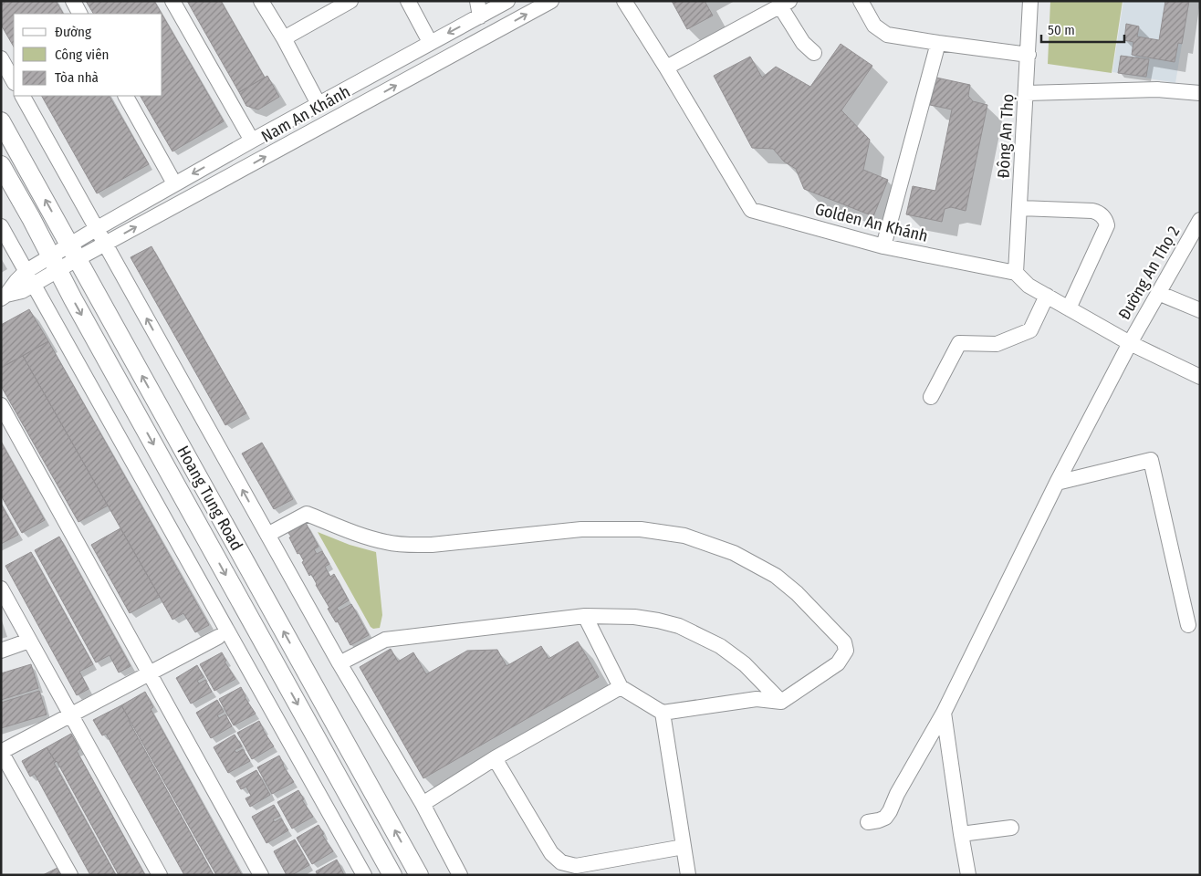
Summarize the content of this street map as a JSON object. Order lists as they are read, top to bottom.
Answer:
{
  "streets": {
    "main road": ["Hoang Tung Road"],
    "street": [
      "Nam An Khánh",
      "Đông An Thọ",
      "Golden An Khánh",
      "Đường An Thọ 2"
    ]
  },
  "crossings": [
    ["Nam An Khánh", "Hoang Tung Road"],
    ["Đông An Thọ", "Golden An Khánh"]
  ],
  "legend": ["Đường", "Công viên", "Tòa nhà"],
  "scale_bar": "50 m"
}
